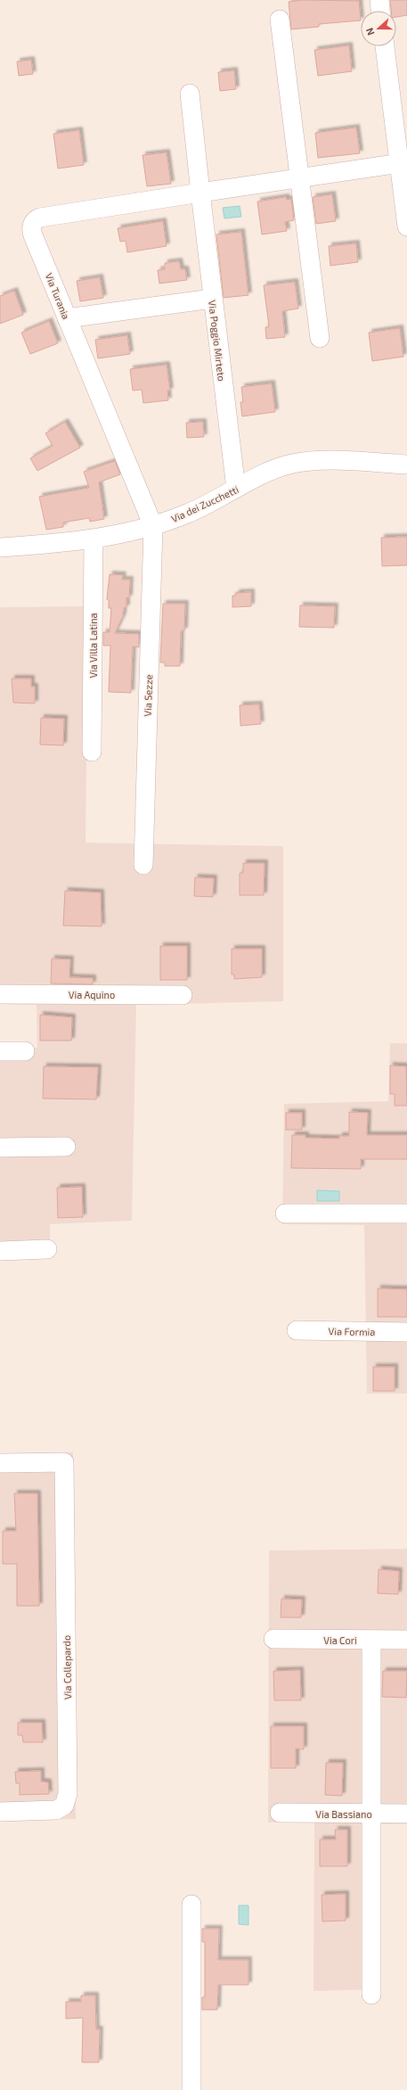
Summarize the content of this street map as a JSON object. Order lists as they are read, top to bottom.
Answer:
{
  "streets": {
    "street": [
      "Via Turania",
      "Via Poggio Mirteto",
      "Via dei Zucchetti",
      "Via Villa Latina",
      "Via Sezze",
      "Via Aquino",
      "Via Formia",
      "Via Cori",
      "Via Collepardo",
      "Via Bassiano"
    ]
  },
  "crossings": [
    ["Via Turania", "Via Poggio Mirteto"],
    ["Via Turania", "Via dei Zucchetti"],
    ["Via Turania", "Via Sezze"],
    ["Via Poggio Mirteto", "Via dei Zucchetti"],
    ["Via dei Zucchetti", "Via Villa Latina"],
    ["Via dei Zucchetti", "Via Sezze"]
  ],
  "north": "left"
}
